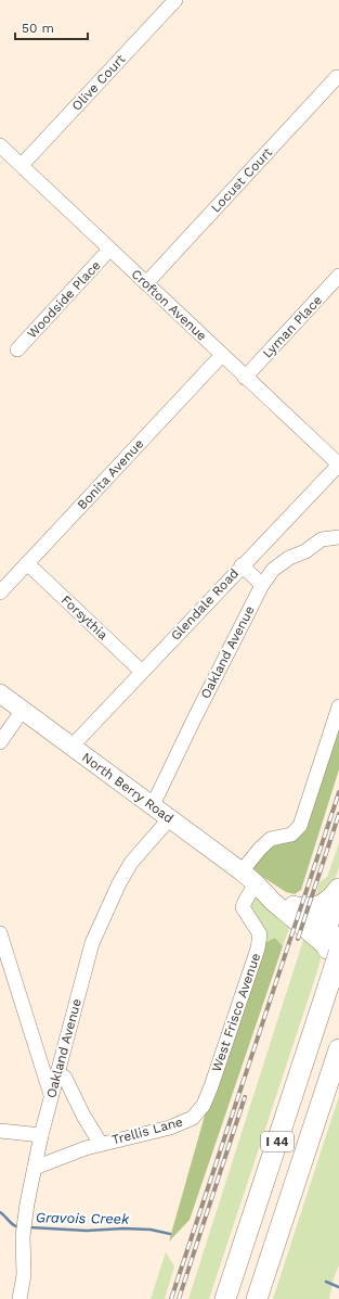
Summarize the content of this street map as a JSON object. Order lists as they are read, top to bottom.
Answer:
{
  "streets": {
    "highway": ["I 44"],
    "main road": ["North Berry Road"],
    "street": [
      "Olive Court",
      "Locust Court",
      "Woodside Place",
      "Crofton Avenue",
      "Lyman Place",
      "Bonita Avenue",
      "Glendale Road",
      "Forsythia",
      "Oakland Avenue",
      "West Frisco Avenue",
      "Trellis Lane"
    ]
  },
  "crossings": [
    ["Olive Court", "Crofton Avenue"],
    ["Locust Court", "Crofton Avenue"],
    ["Woodside Place", "Crofton Avenue"],
    ["Crofton Avenue", "Lyman Place"],
    ["Crofton Avenue", "Bonita Avenue"],
    ["Crofton Avenue", "Glendale Road"],
    ["Bonita Avenue", "Forsythia"],
    ["Glendale Road", "Forsythia"],
    ["Glendale Road", "North Berry Road"],
    ["Oakland Avenue", "North Berry Road"],
    ["Oakland Avenue", "Trellis Lane"],
    ["North Berry Road", "West Frisco Avenue"],
    ["North Berry Road", "I 44"],
    ["West Frisco Avenue", "Trellis Lane"]
  ],
  "water": ["Gravois Creek"],
  "scale_bar": "50 m"
}
